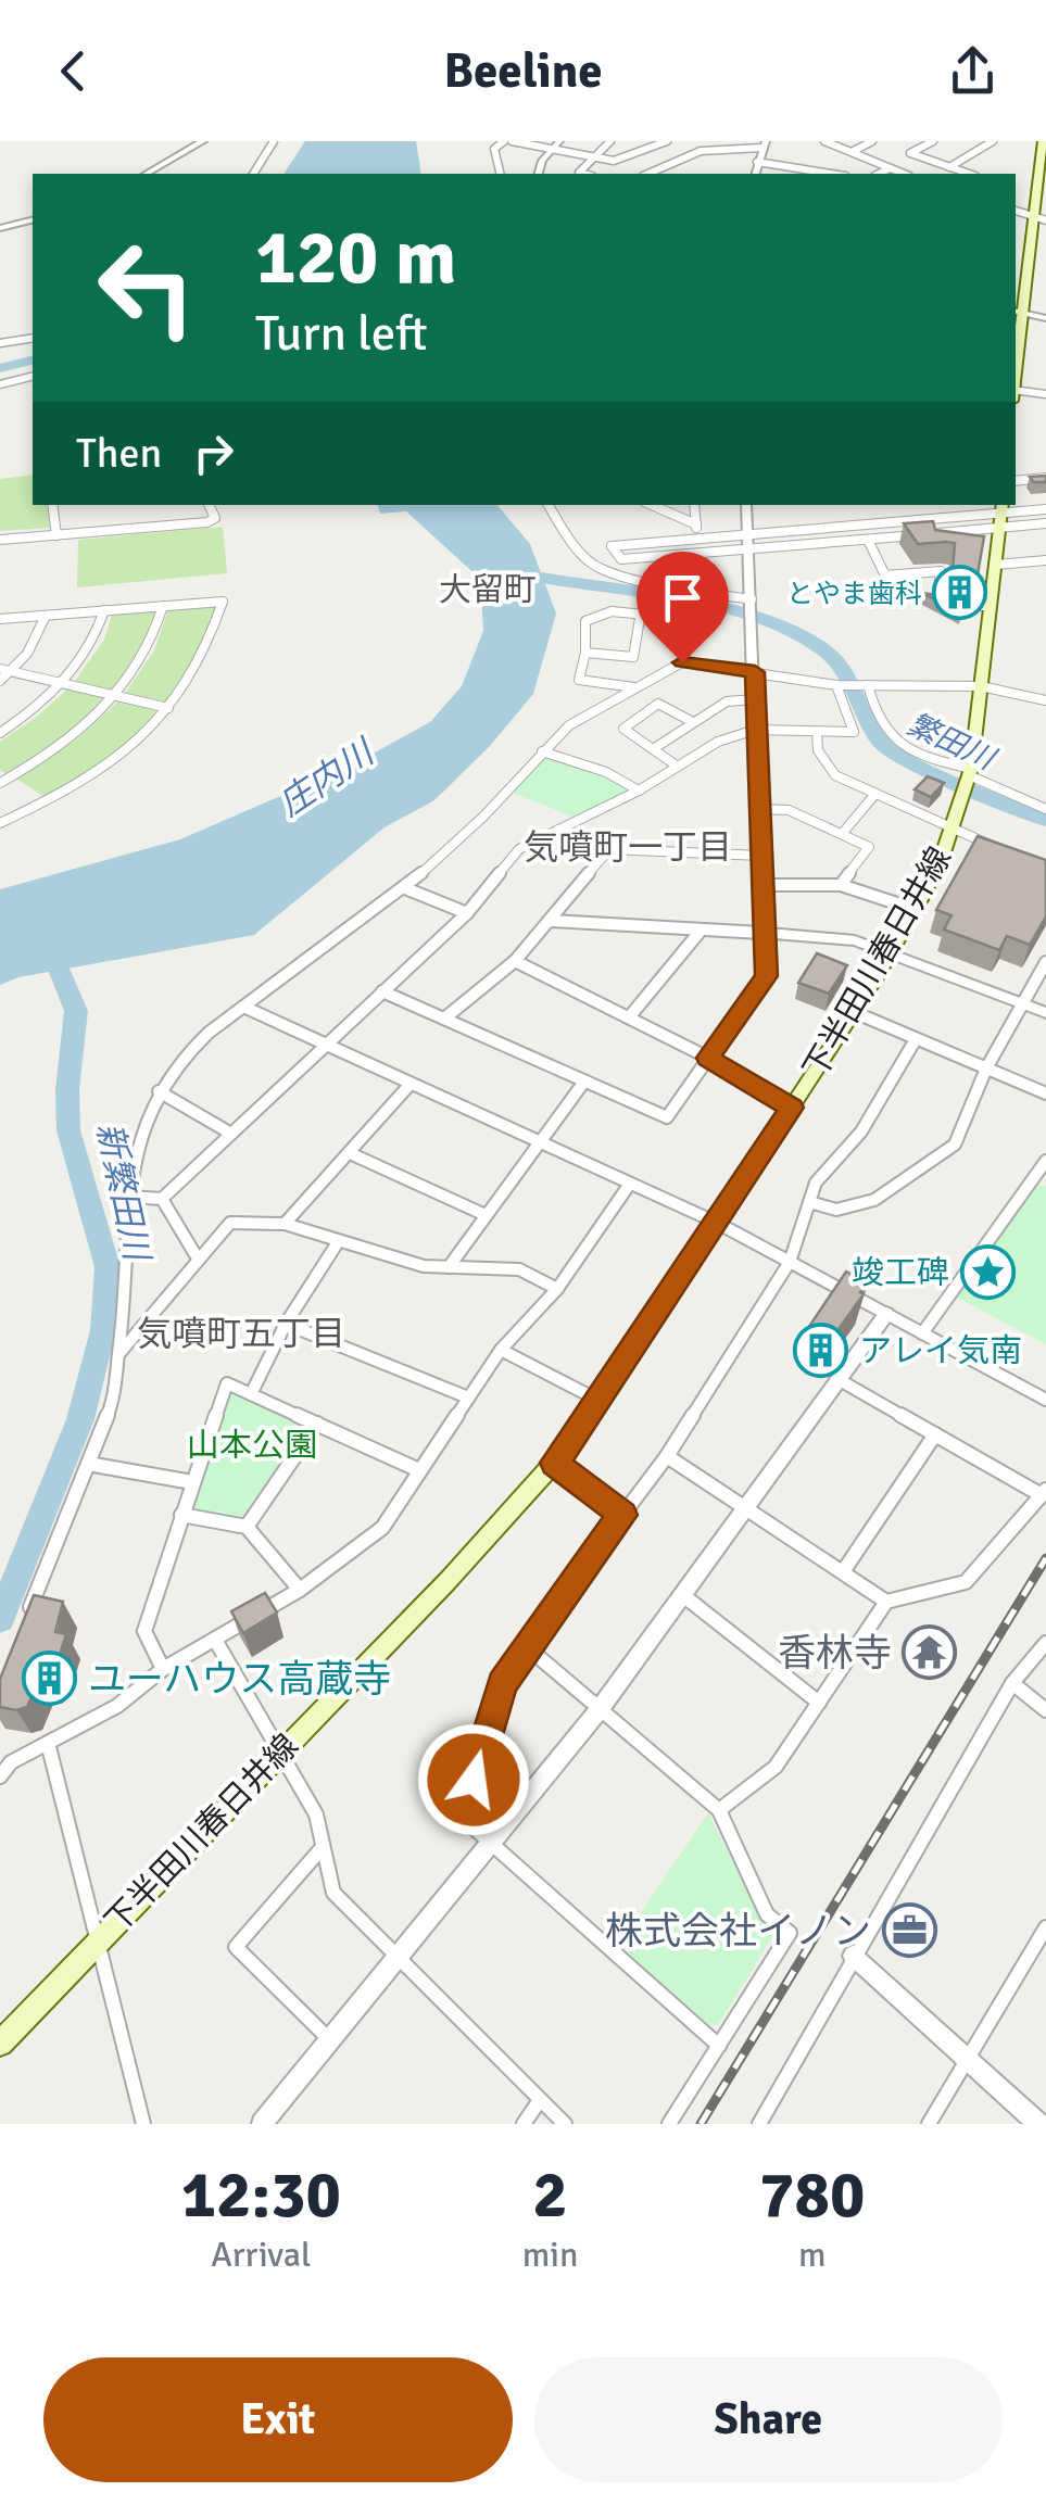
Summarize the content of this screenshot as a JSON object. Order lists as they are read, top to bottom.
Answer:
{
  "streets": {
    "main road": ["下半田川春日井線"]
  },
  "districts": ["大留町", "気噴町一丁目", "気噴町五丁目"],
  "water": ["繁田川", "庄内川", "新繁田川"],
  "parks": ["山本公園"],
  "places": {
    "building": ["とやま歯科", "アレイ気南", "ユーハウス高蔵寺"],
    "place": ["竣工碑"],
    "temple": ["香林寺"],
    "office": ["株式会社イノン"]
  },
  "page": {
    "header": "Beeline",
    "turn": ["120 m", "Turn left"],
    "then": "Then",
    "eta": [
      "12:30",
      "Arrival",
      "2",
      "min",
      "780",
      "m"
    ],
    "buttons": ["Exit", "Share"]
  }
}
